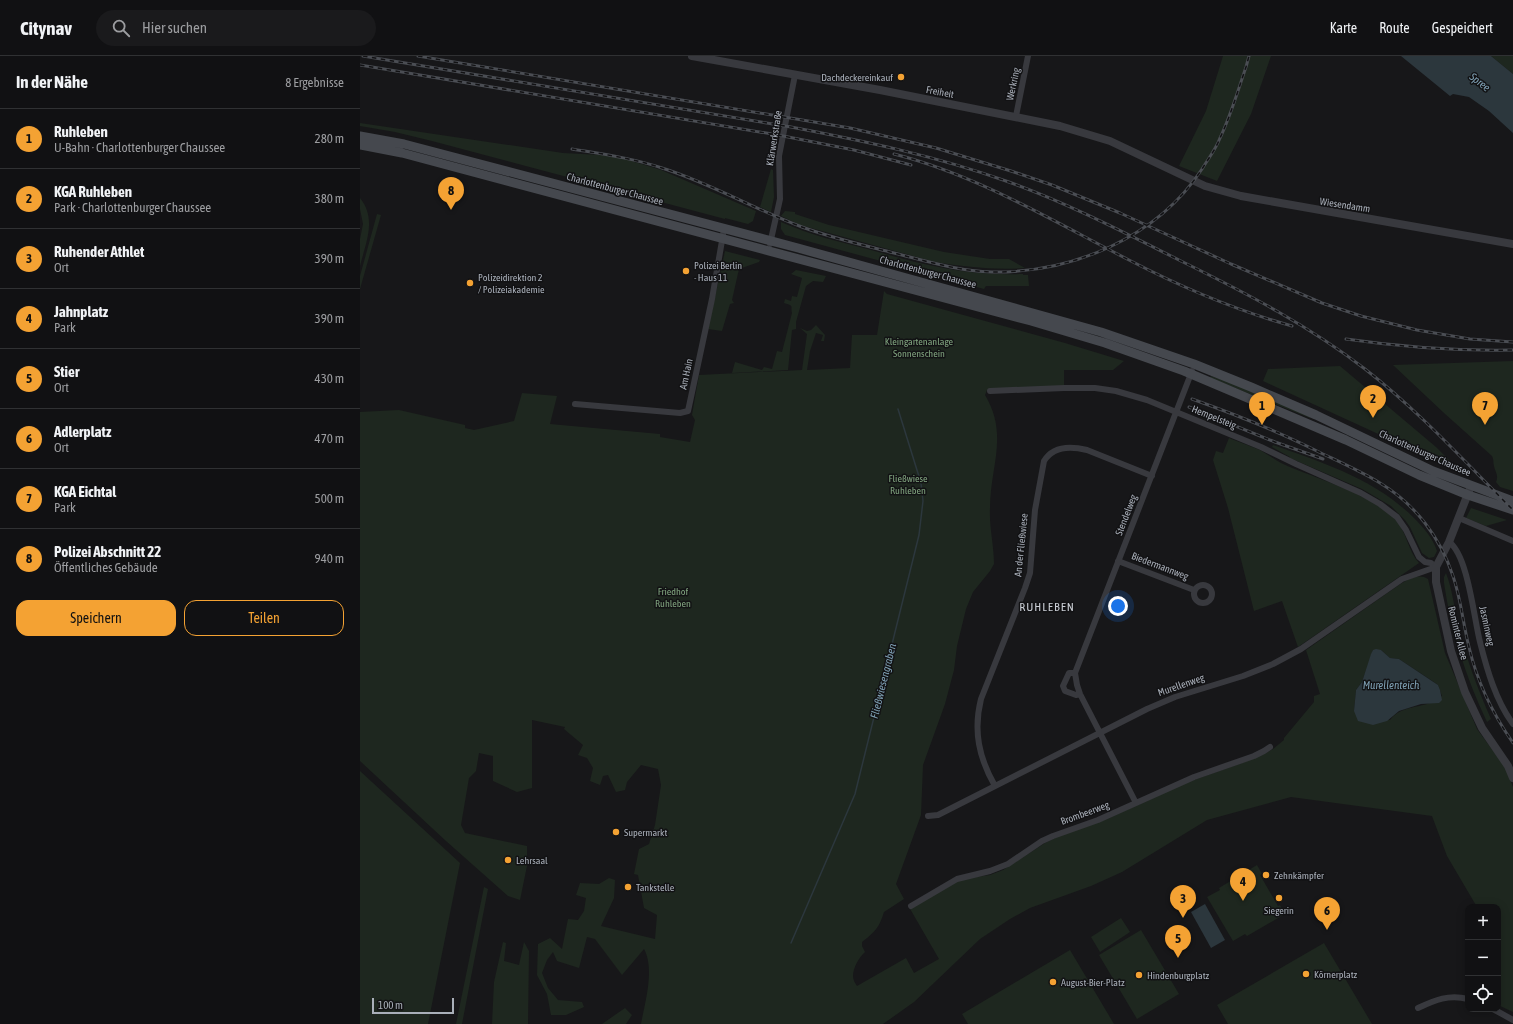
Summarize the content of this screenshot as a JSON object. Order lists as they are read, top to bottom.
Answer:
{
  "streets": {
    "main road": ["Charlottenburger Chaussee"],
    "street": [
      "Werkring",
      "Freiheit",
      "Klärwerkstraße",
      "Wiesendamm",
      "Am Hain",
      "Hempelsteig",
      "Stendelweg",
      "An der Fließwiese",
      "Biedermannweg",
      "Jasminweg",
      "Rominter Allee",
      "Murellenweg",
      "Brombeerweg"
    ]
  },
  "crossings": [
    ["Werkring", "Freiheit"],
    ["Freiheit", "Klärwerkstraße"],
    ["Freiheit", "Wiesendamm"],
    ["Klärwerkstraße", "Charlottenburger Chaussee"],
    ["Charlottenburger Chaussee", "Am Hain"],
    ["Charlottenburger Chaussee", "Stendelweg"],
    ["Hempelsteig", "Stendelweg"],
    ["Hempelsteig", "Rominter Allee"],
    ["Hempelsteig", "Murellenweg"],
    ["Stendelweg", "An der Fließwiese"],
    ["Stendelweg", "Biedermannweg"],
    ["An der Fließwiese", "Murellenweg"],
    ["Rominter Allee", "Murellenweg"]
  ],
  "districts": ["RUHLEBEN"],
  "water": ["Spree", "Fließwiesengraben", "Murellenteich"],
  "parks": ["Kleingartenanlage Sonnenschein", "Fließwiese Ruhleben", "Friedhof Ruhleben"],
  "places": [
    "Dachdeckereinkauf",
    "Polizei Berlin - Haus 11",
    "Polizeidirektion 2 / Polizeiakademie",
    "Supermarkt",
    "Lehrsaal",
    "Zehnkämpfer",
    "Tankstelle",
    "Siegerin",
    "Körnerplatz",
    "Hindenburgplatz",
    "August-Bier-Platz"
  ],
  "scale_bar": "100 m",
  "page": {
    "header": "Citynav",
    "search": "Hier suchen",
    "nav": ["Karte", "Route", "Gespeichert"],
    "heading": ["In der Nähe", "8 Ergebnisse"],
    "list": [
      {
        "mark": "1",
        "name": "Ruhleben",
        "note": "U-Bahn · Charlottenburger Chaussee",
        "value": "280 m"
      },
      {
        "mark": "2",
        "name": "KGA Ruhleben",
        "note": "Park · Charlottenburger Chaussee",
        "value": "380 m"
      },
      {
        "mark": "3",
        "name": "Ruhender Athlet",
        "note": "Ort",
        "value": "390 m"
      },
      {
        "mark": "4",
        "name": "Jahnplatz",
        "note": "Park",
        "value": "390 m"
      },
      {
        "mark": "5",
        "name": "Stier",
        "note": "Ort",
        "value": "430 m"
      },
      {
        "mark": "6",
        "name": "Adlerplatz",
        "note": "Ort",
        "value": "470 m"
      },
      {
        "mark": "7",
        "name": "KGA Eichtal",
        "note": "Park",
        "value": "500 m"
      },
      {
        "mark": "8",
        "name": "Polizei Abschnitt 22",
        "note": "Öffentliches Gebäude",
        "value": "940 m"
      }
    ],
    "pins": [
      "8",
      "2",
      "1",
      "7",
      "4",
      "3",
      "6",
      "5"
    ],
    "buttons": ["Speichern", "Teilen"],
    "map_buttons": ["+", "−"],
    "scale": "100 m"
  }
}
